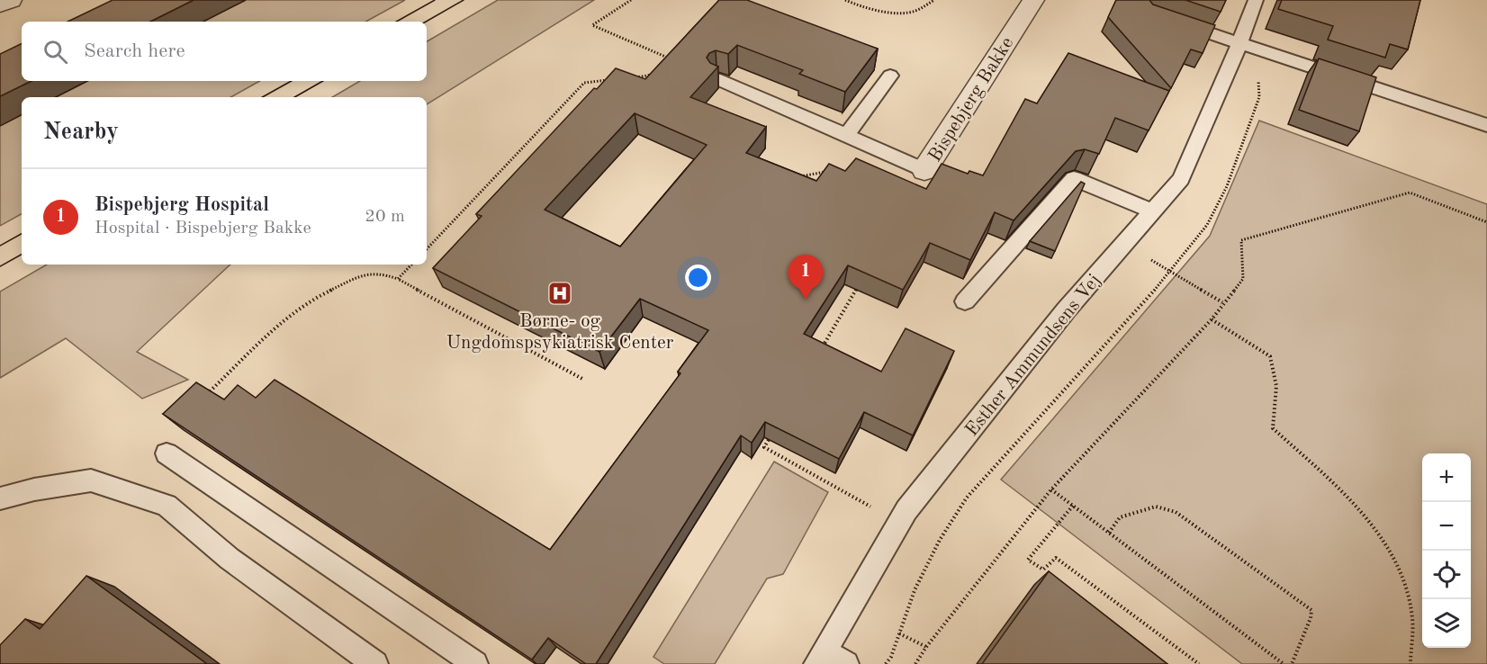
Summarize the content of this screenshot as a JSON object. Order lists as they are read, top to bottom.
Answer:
{
  "streets": {
    "street": ["Bispebjerg Bakke"],
    "lane": ["Esther Ammundsens Vej"]
  },
  "places": {
    "hospital": ["Børne- og Ungdomspsykiatrisk Center"]
  },
  "page": {
    "search": "Search here",
    "heading": "Nearby",
    "list": [
      {
        "mark": "1",
        "name": "Bispebjerg Hospital",
        "note": "Hospital · Bispebjerg Bakke",
        "value": "20 m"
      }
    ],
    "pins": "1",
    "map_buttons": ["+", "−"]
  }
}
